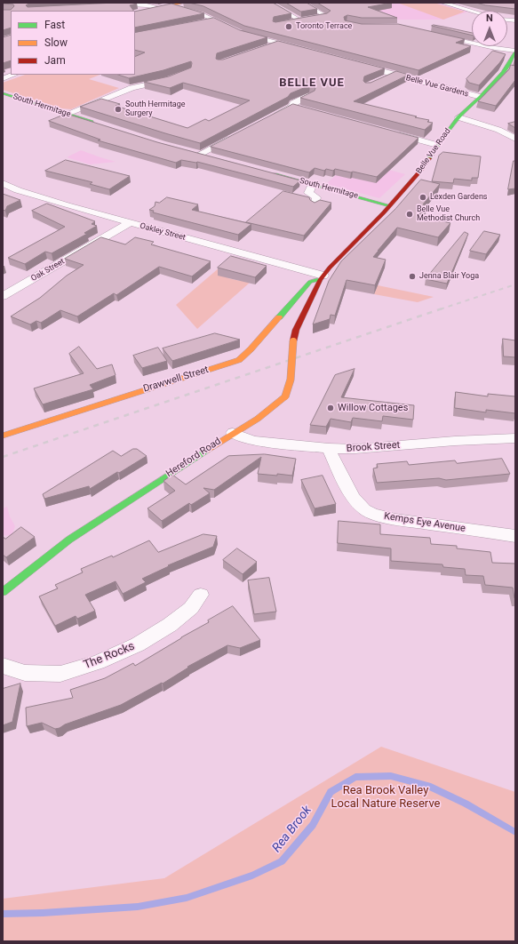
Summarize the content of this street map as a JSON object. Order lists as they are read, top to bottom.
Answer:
{
  "streets": {
    "street": [
      "Belle Vue Gardens",
      "South Hermitage",
      "Belle Vue Road",
      "Oakley Street",
      "Oak Street",
      "Drawwell Street",
      "Brook Street",
      "Hereford Road",
      "Kemps Eye Avenue",
      "The Rocks"
    ]
  },
  "crossings": [
    ["Belle Vue Gardens", "Belle Vue Road"],
    ["South Hermitage", "Belle Vue Road"],
    ["Belle Vue Road", "Oakley Street"],
    ["Belle Vue Road", "Drawwell Street"],
    ["Belle Vue Road", "Hereford Road"],
    ["Oakley Street", "Oak Street"],
    ["Oakley Street", "Drawwell Street"],
    ["Oakley Street", "Hereford Road"],
    ["Drawwell Street", "Hereford Road"],
    ["Brook Street", "Hereford Road"],
    ["Brook Street", "Kemps Eye Avenue"]
  ],
  "districts": ["BELLE VUE"],
  "water": ["Rea Brook"],
  "parks": ["Rea Brook Valley Local Nature Reserve"],
  "places": [
    "Toronto Terrace",
    "South Hermitage Surgery",
    "Lexden Gardens",
    "Belle Vue Methodist Church",
    "Jenna Blair Yoga",
    "Willow Cottages"
  ],
  "legend": ["Fast", "Slow", "Jam"],
  "north": "top"
}
